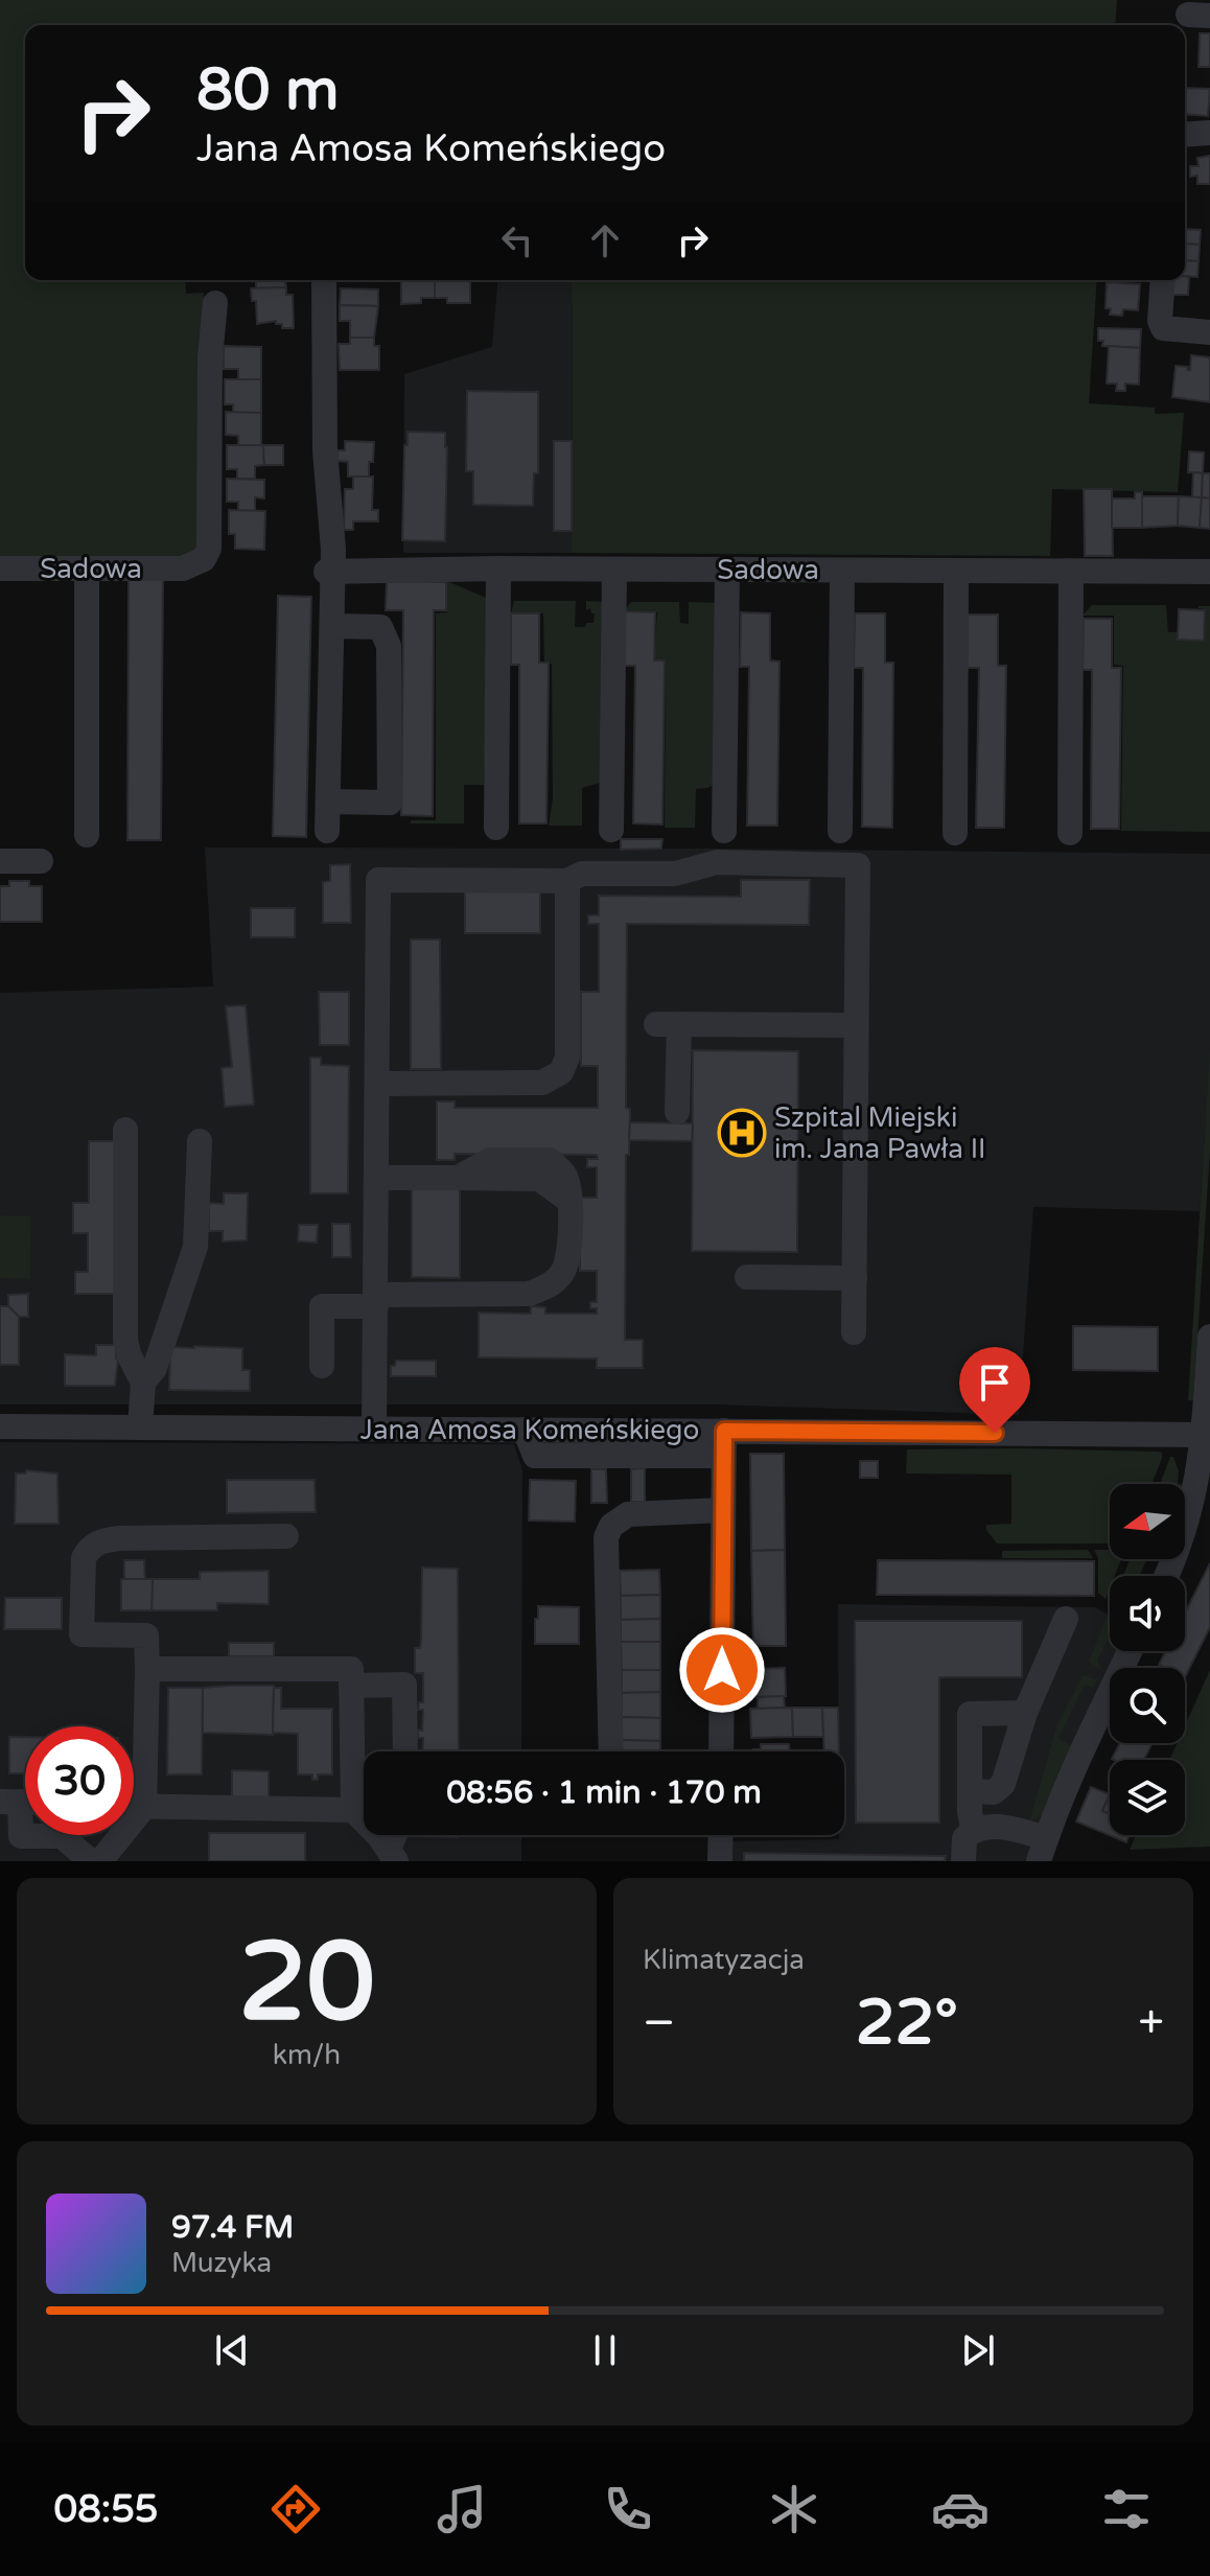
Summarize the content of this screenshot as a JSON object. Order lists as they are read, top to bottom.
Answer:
{
  "streets": {
    "street": ["Sadowa", "Jana Amosa Komeńskiego"]
  },
  "places": {
    "hospital": ["Szpital Miejski im. Jana Pawła II"]
  },
  "north": "left",
  "page": {
    "turn": ["80 m", "Jana Amosa Komeńskiego"],
    "limit": "30",
    "trip": "08:56 · 1 min · 170 m",
    "tile": [
      ["20", "km/h"],
      "Klimatyzacja"
    ],
    "heat": ["−", "22°", "+"],
    "song": ["97.4 FM", "Muzyka"],
    "tabs": "08:55"
  }
}
